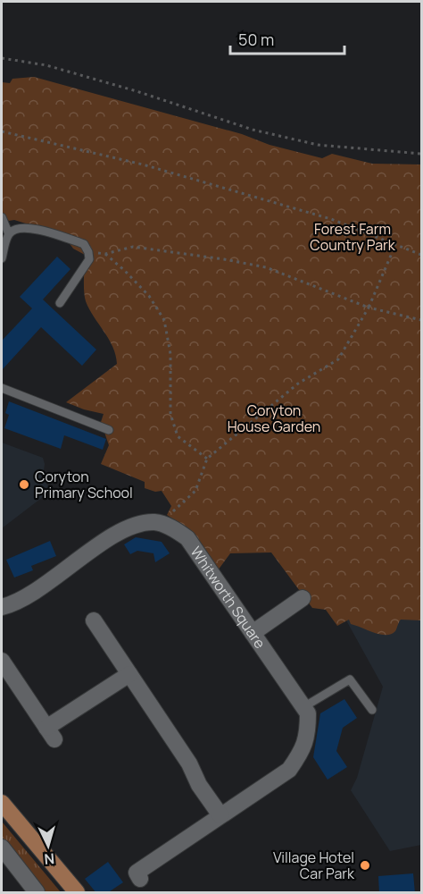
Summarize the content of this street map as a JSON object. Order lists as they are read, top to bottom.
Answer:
{
  "streets": {
    "street": ["Whitworth Square"]
  },
  "parks": ["Forest Farm Country Park", "Coryton House Garden"],
  "places": ["Coryton Primary School", "Village Hotel Car Park"],
  "scale_bar": "50 m",
  "north": "bottom"
}
